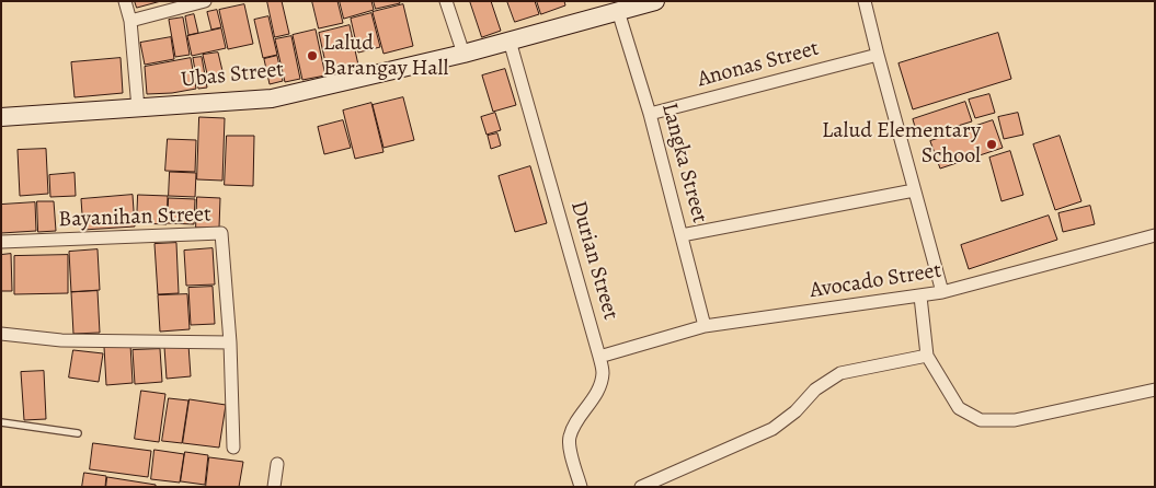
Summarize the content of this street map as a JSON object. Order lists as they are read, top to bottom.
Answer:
{
  "streets": {
    "street": [
      "Anonas Street",
      "Ubas Street",
      "Langka Street",
      "Bayanihan Street",
      "Durian Street",
      "Avocado Street"
    ]
  },
  "crossings": [
    ["Anonas Street", "Langka Street"],
    ["Ubas Street", "Langka Street"],
    ["Ubas Street", "Durian Street"],
    ["Langka Street", "Avocado Street"],
    ["Durian Street", "Avocado Street"]
  ],
  "places": ["Lalud Barangay Hall", "Lalud Elementary School"]
}
